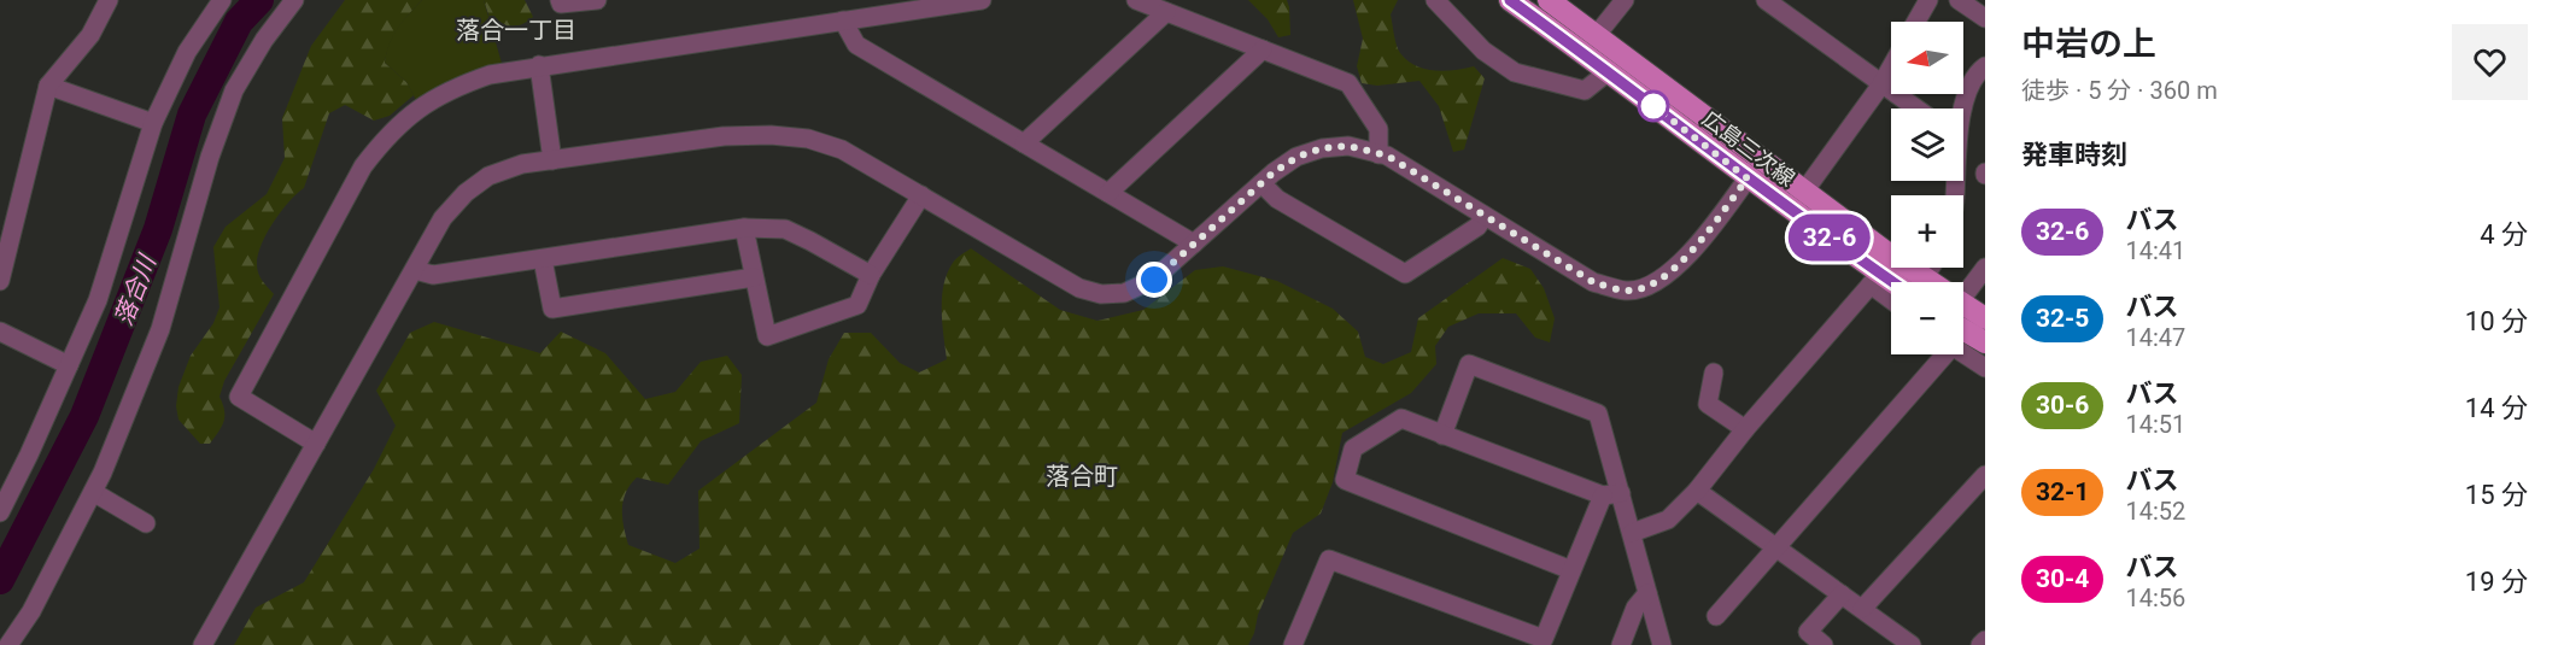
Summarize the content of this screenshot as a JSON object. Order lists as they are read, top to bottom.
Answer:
{
  "streets": {
    "main road": ["広島三次線"]
  },
  "districts": ["落合一丁目", "落合町"],
  "water": ["落合川"],
  "lines": ["bus line 32-6"],
  "north": "left",
  "page": {
    "on_map": "32-6",
    "heading": [
      ["中岩の上", "徒歩 · 5 分 · 360 m"],
      "発車時刻"
    ],
    "map_buttons": ["+", "−"],
    "list": [
      {
        "mark": "32-6",
        "name": "バス",
        "note": "14:41",
        "value": "4 分"
      },
      {
        "mark": "32-5",
        "name": "バス",
        "note": "14:47",
        "value": "10 分"
      },
      {
        "mark": "30-6",
        "name": "バス",
        "note": "14:51",
        "value": "14 分"
      },
      {
        "mark": "32-1",
        "name": "バス",
        "note": "14:52",
        "value": "15 分"
      },
      {
        "mark": "30-4",
        "name": "バス",
        "note": "14:56",
        "value": "19 分"
      }
    ]
  }
}
